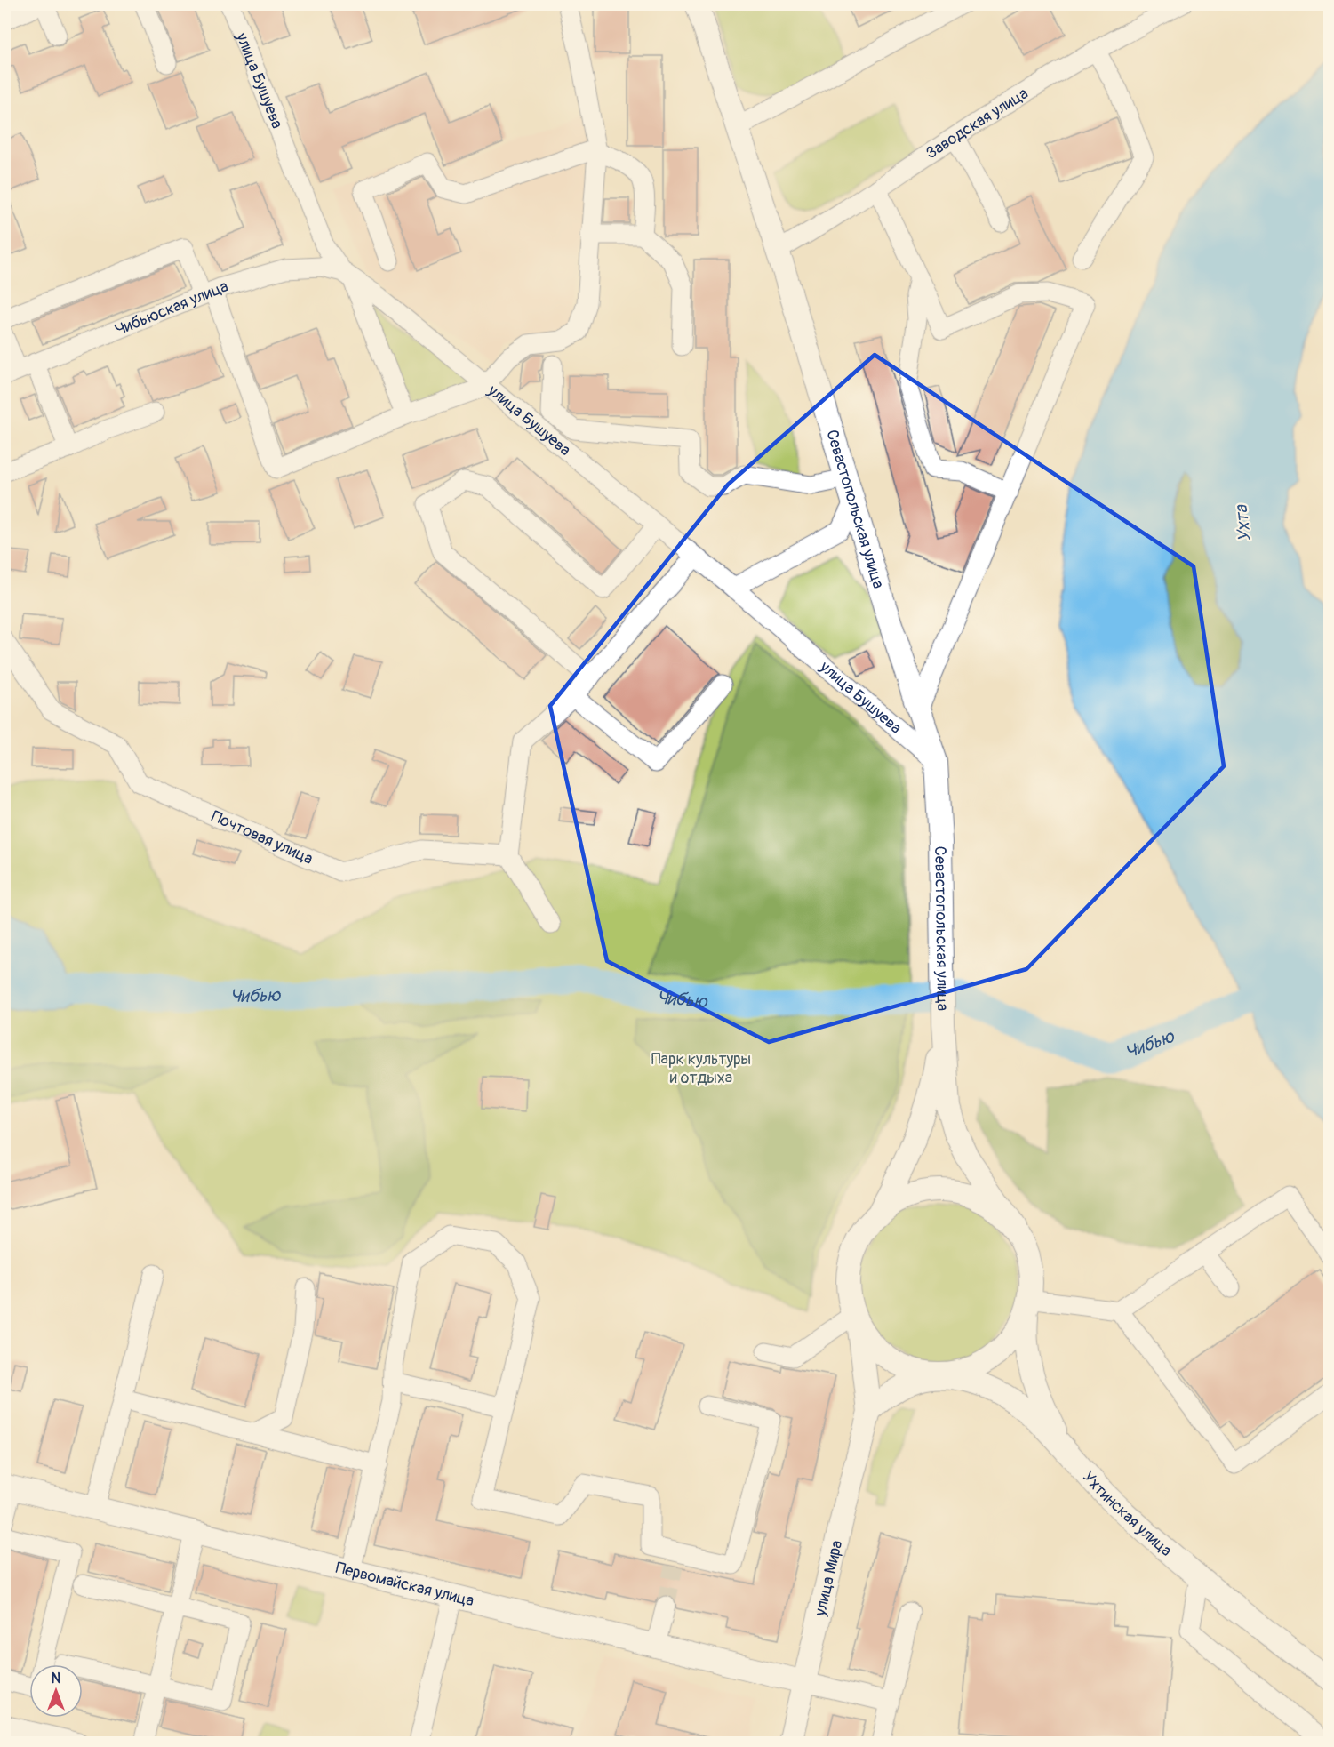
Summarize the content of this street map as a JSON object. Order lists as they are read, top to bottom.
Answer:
{
  "streets": {
    "main road": [
      "Севастопольская улица",
      "Ухтинская улица",
      "улица Мира",
      "Первомайская улица"
    ],
    "street": [
      "улица Бушуева",
      "Заводская улица",
      "Чибьюская улица",
      "Почтовая улица"
    ]
  },
  "crossings": [
    ["улица Бушуева", "Чибьюская улица"],
    ["улица Бушуева", "Севастопольская улица"],
    ["Заводская улица", "Севастопольская улица"],
    ["Севастопольская улица", "улица Мира"],
    ["улица Мира", "Первомайская улица"]
  ],
  "water": ["Ухта", "Чибью"],
  "parks": ["Парк культуры и отдыха"],
  "north": "top"
}
